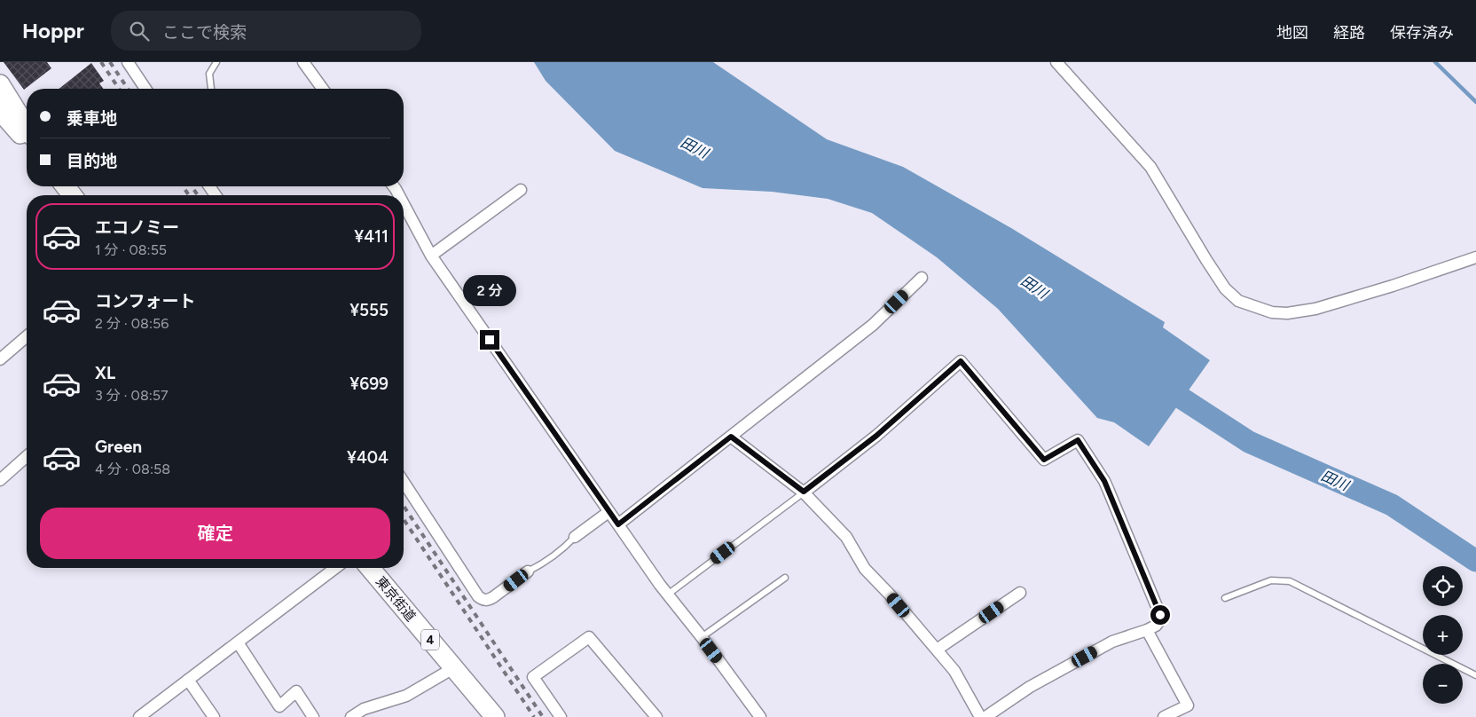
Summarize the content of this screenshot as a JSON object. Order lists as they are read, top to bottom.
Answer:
{
  "streets": {
    "highway": ["東京街道", "4"]
  },
  "water": ["田川"],
  "page": {
    "header": "Hoppr",
    "search": "ここで検索",
    "nav": ["地図", "経路", "保存済み"],
    "banner": ["乗車地", "目的地"],
    "list": [
      {
        "name": "エコノミー",
        "note": "1 分 · 08:55",
        "value": "¥411"
      },
      {
        "name": "コンフォート",
        "note": "2 分 · 08:56",
        "value": "¥555"
      },
      {
        "name": "XL",
        "note": "3 分 · 08:57",
        "value": "¥699"
      },
      {
        "name": "Green",
        "note": "4 分 · 08:58",
        "value": "¥404"
      }
    ],
    "bubble": "2 分",
    "buttons": "確定",
    "map_buttons": ["+", "−"]
  }
}
